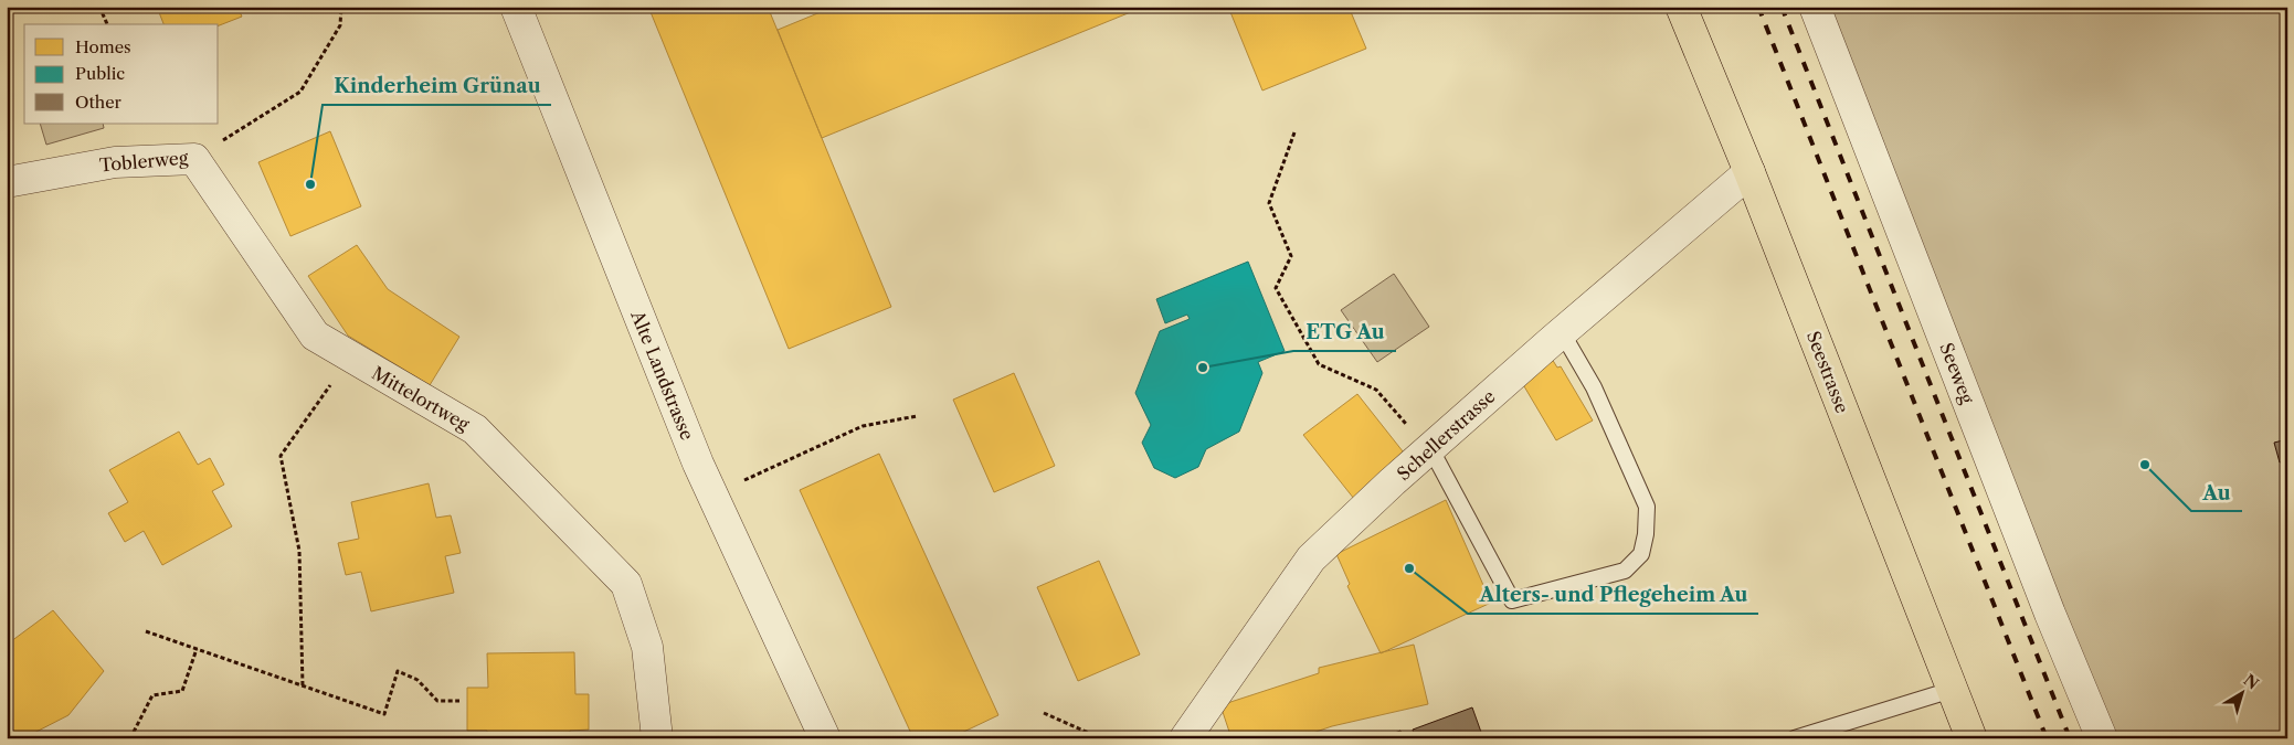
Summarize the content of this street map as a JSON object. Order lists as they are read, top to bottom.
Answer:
{
  "streets": {
    "main road": ["Seestrasse"],
    "street": [
      "Toblerweg",
      "Seeweg",
      "Alte Landstrasse",
      "Mittelortweg",
      "Schellerstrasse"
    ]
  },
  "crossings": [
    ["Toblerweg", "Mittelortweg"],
    ["Seestrasse", "Schellerstrasse"]
  ],
  "places": [
    "Kinderheim Grünau",
    "ETG Au",
    "Au",
    "Alters- und Pflegeheim Au"
  ],
  "legend": ["Homes", "Public", "Other"],
  "north": "top right"
}
